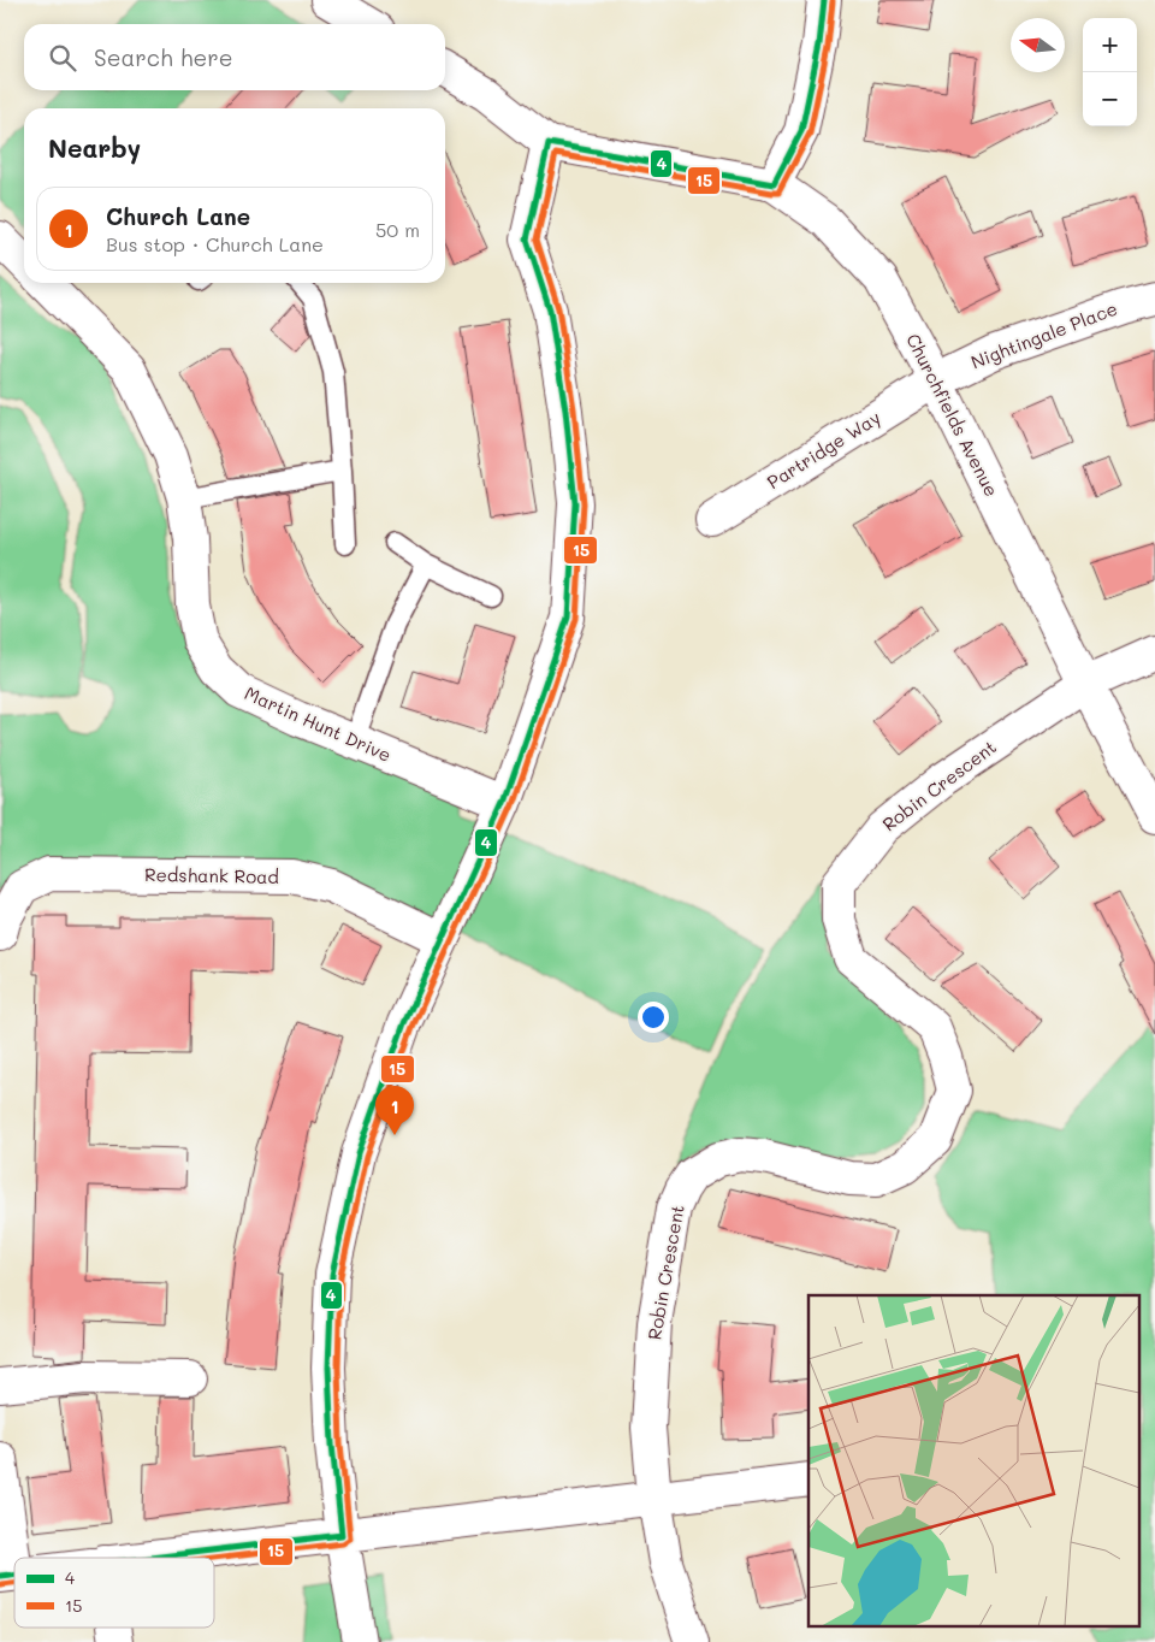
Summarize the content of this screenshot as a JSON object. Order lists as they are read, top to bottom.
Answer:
{
  "streets": {
    "street": [
      "Nightingale Place",
      "Churchfields Avenue",
      "Partridge Way",
      "Martin Hunt Drive",
      "Robin Crescent",
      "Redshank Road"
    ]
  },
  "crossings": [
    ["Nightingale Place", "Churchfields Avenue"],
    ["Nightingale Place", "Partridge Way"],
    ["Churchfields Avenue", "Partridge Way"],
    ["Churchfields Avenue", "Robin Crescent"]
  ],
  "lines": ["transit line 4", "transit line 15"],
  "legend": ["4", "15"],
  "north": "left",
  "page": {
    "map_buttons": ["+", "−"],
    "search": "Search here",
    "heading": "Nearby",
    "list": [
      {
        "mark": "1",
        "name": "Church Lane",
        "note": "Bus stop · Church Lane",
        "value": "50 m"
      }
    ],
    "pins": "1"
  }
}
